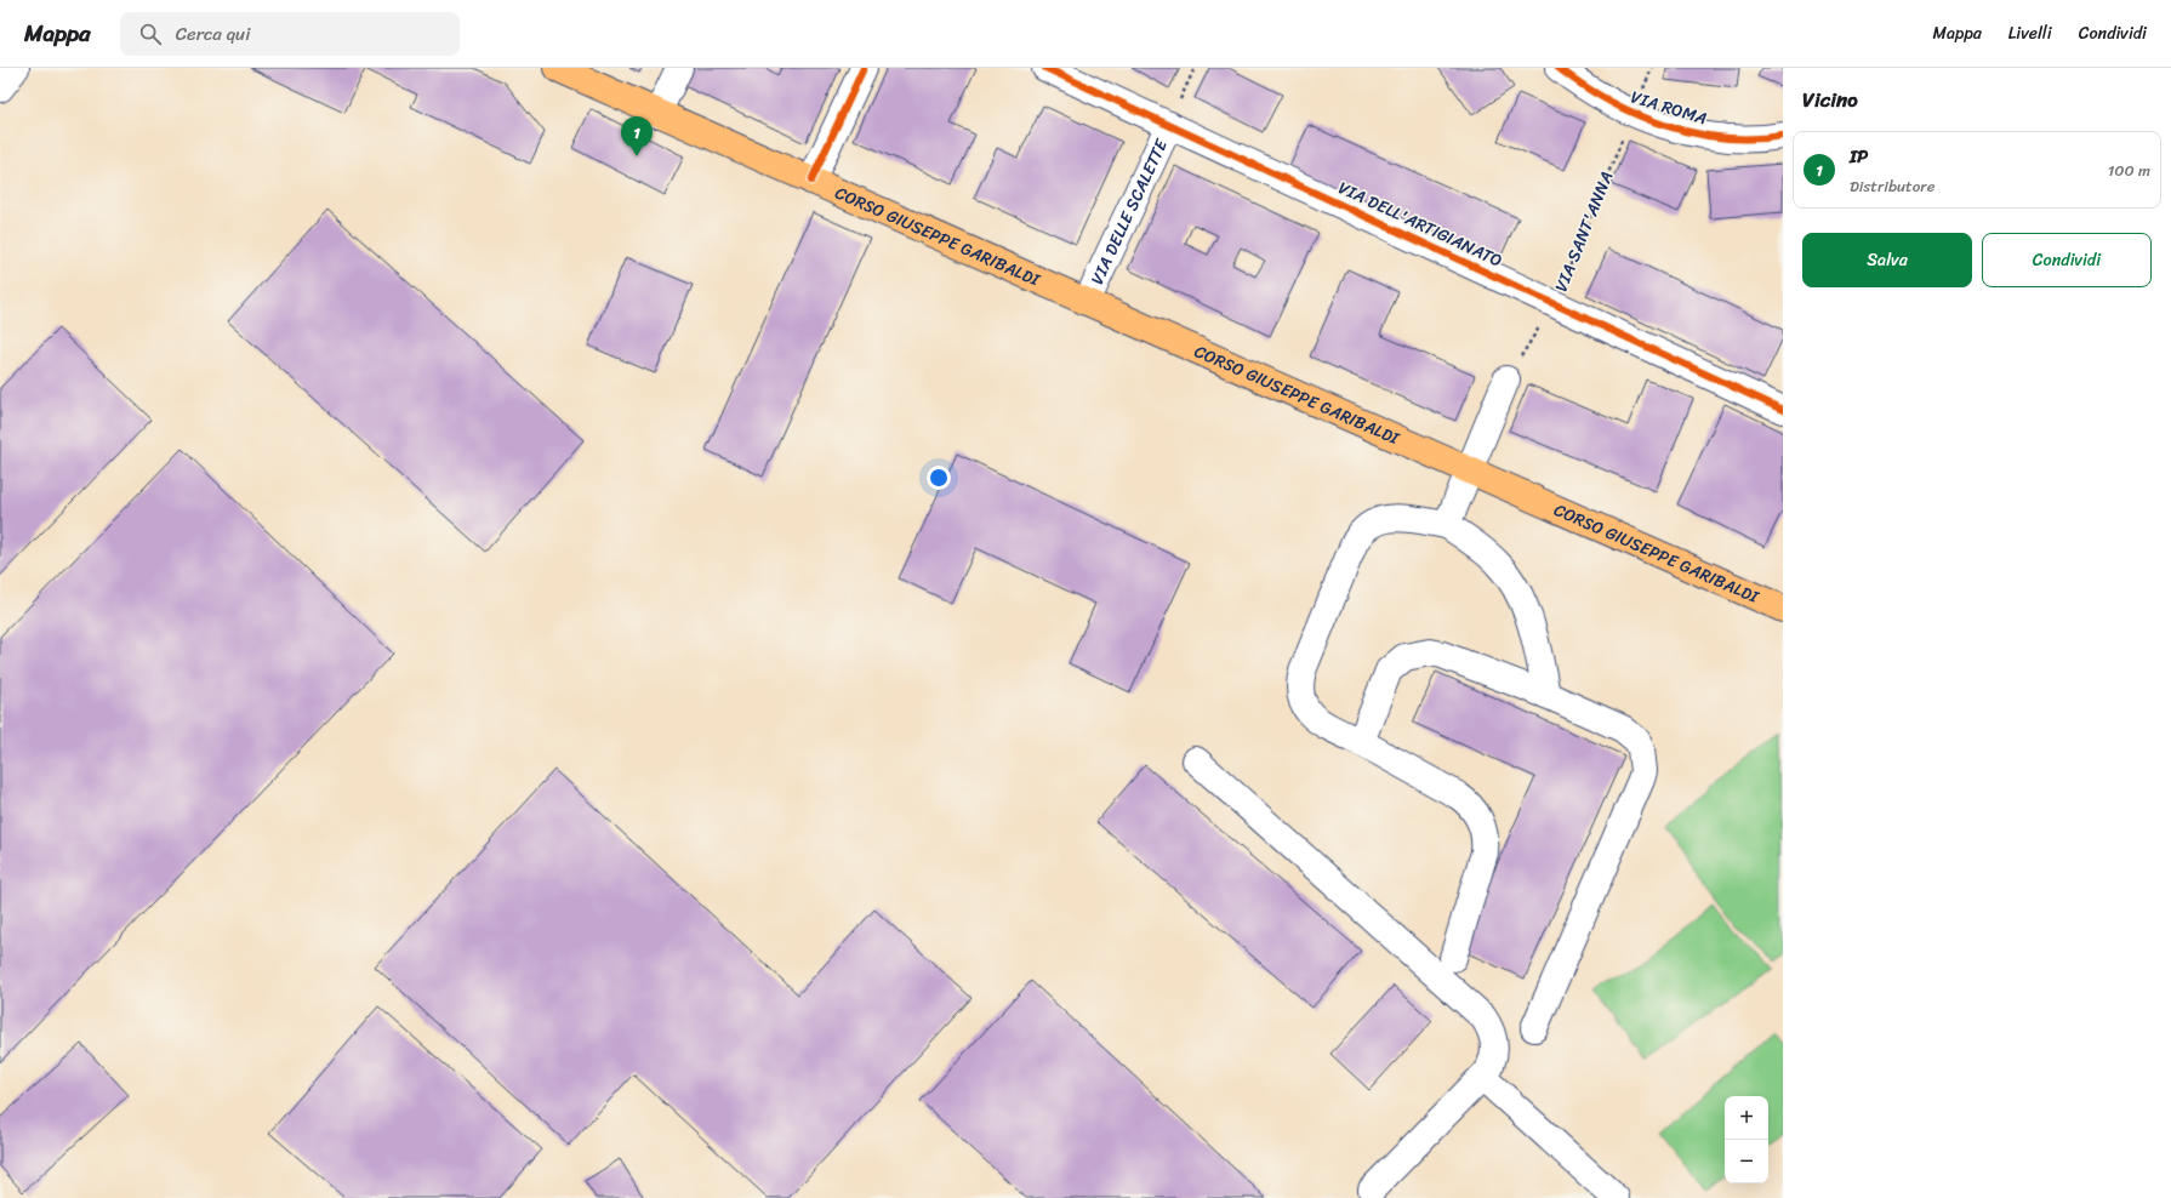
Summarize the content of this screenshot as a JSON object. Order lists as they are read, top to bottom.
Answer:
{
  "streets": {
    "main road": ["CORSO GIUSEPPE GARIBALDI"],
    "street": ["VIA ROMA", "VIA DELLE SCALETTE", "VIA DELL'ARTIGIANATO"],
    "path": ["VIA SANT'ANNA"]
  },
  "crossings": [
    ["VIA ROMA", "VIA SANT'ANNA"],
    ["VIA DELLE SCALETTE", "VIA DELL'ARTIGIANATO"],
    ["VIA DELLE SCALETTE", "CORSO GIUSEPPE GARIBALDI"],
    ["VIA DELL'ARTIGIANATO", "VIA SANT'ANNA"]
  ],
  "page": {
    "header": "Mappa",
    "search": "Cerca qui",
    "nav": ["Mappa", "Livelli", "Condividi"],
    "heading": "Vicino",
    "pins": "1",
    "list": [
      {
        "mark": "1",
        "name": "IP",
        "note": "Distributore",
        "value": "100 m"
      }
    ],
    "buttons": ["Salva", "Condividi"],
    "map_buttons": ["+", "−"]
  }
}
